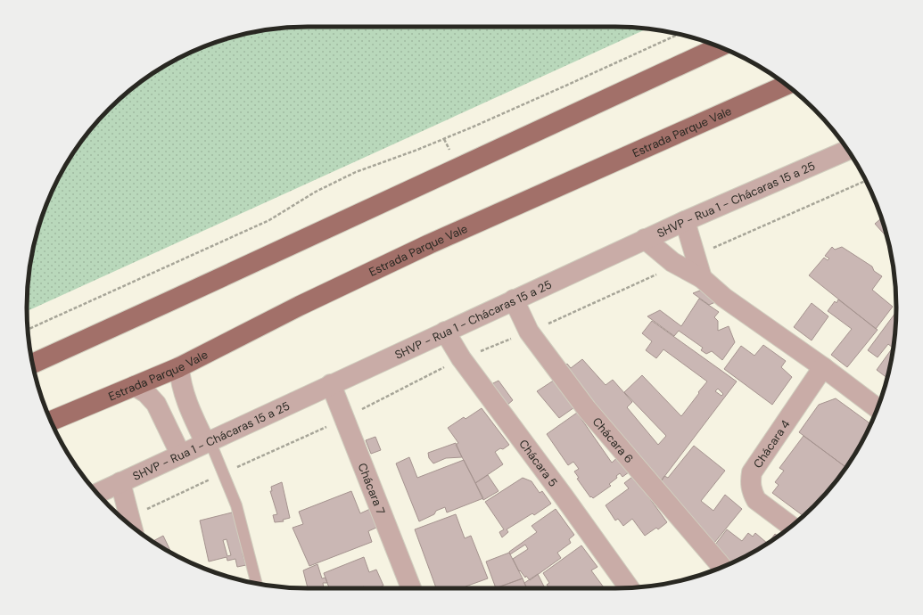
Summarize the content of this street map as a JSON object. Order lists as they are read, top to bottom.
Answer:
{
  "streets": {
    "main road": ["Estrada Parque Vale"],
    "street": [
      "SHVP - Rua 1 - Chácaras 15 a 25",
      "Chácara 6",
      "Chácara 4",
      "Chácara 5",
      "Chácara 7"
    ]
  },
  "crossings": [
    ["SHVP - Rua 1 - Chácaras 15 a 25", "Chácara 6"],
    ["SHVP - Rua 1 - Chácaras 15 a 25", "Chácara 5"],
    ["SHVP - Rua 1 - Chácaras 15 a 25", "Chácara 7"]
  ]
}
